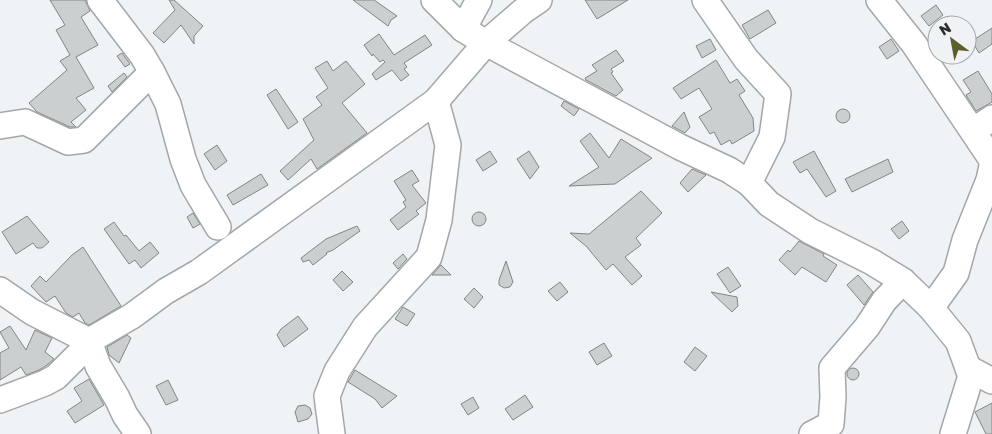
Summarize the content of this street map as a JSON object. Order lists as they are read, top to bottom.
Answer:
{
  "north": "top left"
}
